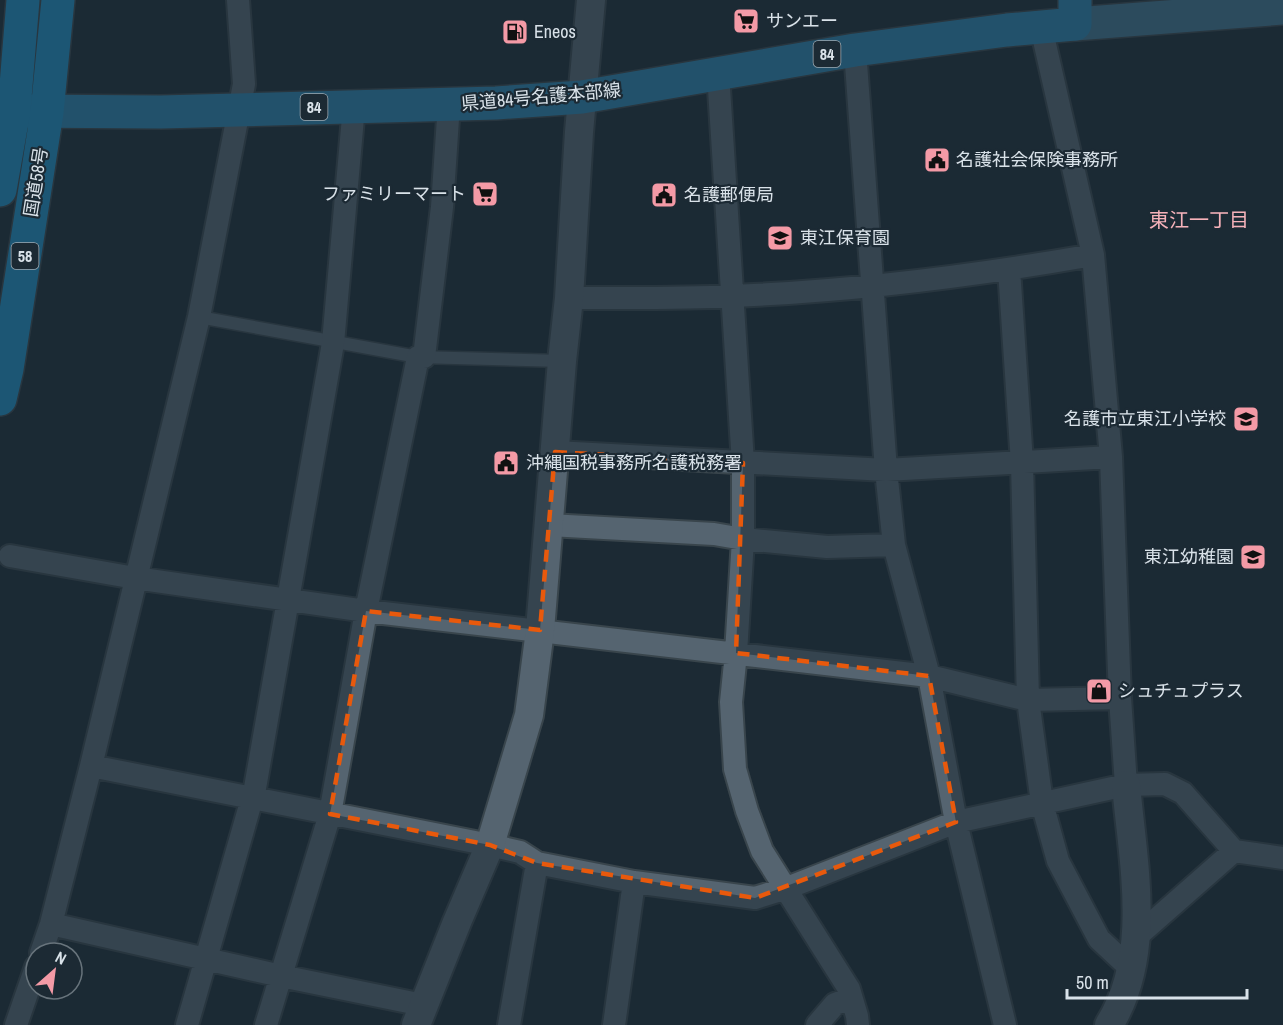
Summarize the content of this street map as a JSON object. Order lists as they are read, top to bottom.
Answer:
{
  "streets": {
    "highway": ["国道58号", "58"],
    "main road": ["84", "県道84号名護本部線"]
  },
  "crossings": [
    ["県道84号名護本部線", "国道58号"]
  ],
  "districts": ["東江一丁目"],
  "places": {
    "supermarket": ["サンエー", "ファミリーマート"],
    "fuel station": ["Eneos"],
    "public building": ["名護社会保険事務所", "名護郵便局", "沖縄国税事務所名護税務署"],
    "school or university": ["東江保育園", "名護市立東江小学校", "東江幼稚園"],
    "shop": ["シュチュプラス"]
  },
  "scale_bar": "50 m",
  "north": "top right"
}
